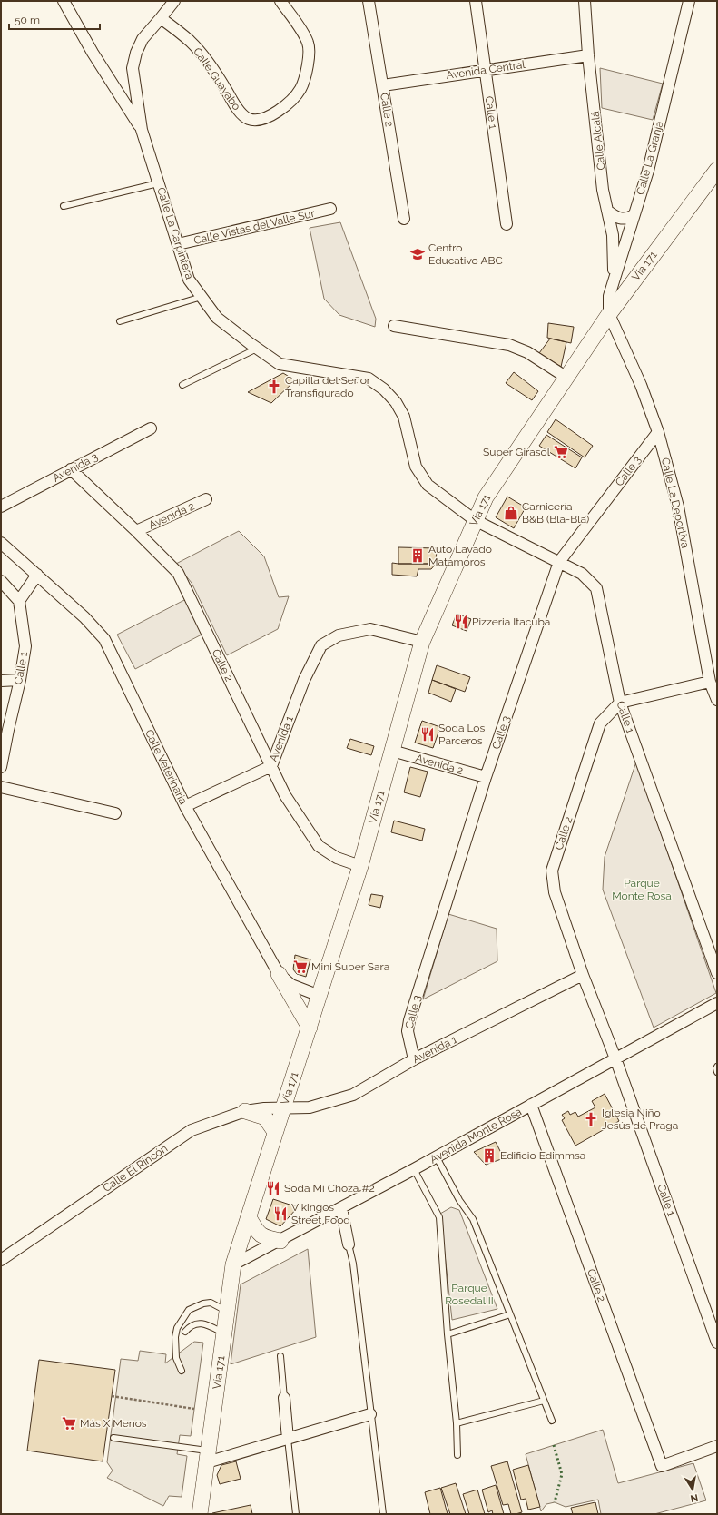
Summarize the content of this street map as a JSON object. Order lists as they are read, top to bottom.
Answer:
{
  "streets": {
    "main road": ["Vía 171"],
    "street": [
      "Avenida Central",
      "Calle Guayabo",
      "Calle 2",
      "Calle 1",
      "Calle Alcalá",
      "Calle La Granja",
      "Calle Vistas del Valle Sur",
      "Calle La Carpintera",
      "Avenida 3",
      "Calle 3",
      "Calle La Deportiva",
      "Avenida 2",
      "Avenida 1",
      "Calle Veterinaria",
      "Avenida Monte Rosa",
      "Calle El Rincón"
    ]
  },
  "crossings": [
    ["Avenida Central", "Calle 2"],
    ["Avenida Central", "Calle 1"],
    ["Avenida Central", "Calle Alcalá"],
    ["Calle Guayabo", "Calle La Carpintera"],
    ["Calle 2", "Calle 1"],
    ["Calle 2", "Vía 171"],
    ["Calle 2", "Avenida 3"],
    ["Calle 2", "Avenida 2"],
    ["Calle 2", "Avenida 1"],
    ["Calle 2", "Avenida Monte Rosa"],
    ["Calle 1", "Calle La Carpintera"],
    ["Calle 1", "Vía 171"],
    ["Calle 1", "Calle 3"],
    ["Calle 1", "Avenida Monte Rosa"],
    ["Calle Alcalá", "Calle La Granja"],
    ["Calle La Granja", "Vía 171"],
    ["Calle La Granja", "Calle La Deportiva"],
    ["Calle Vistas del Valle Sur", "Calle La Carpintera"],
    ["Calle La Carpintera", "Vía 171"],
    ["Vía 171", "Calle La Deportiva"],
    ["Vía 171", "Avenida 2"],
    ["Vía 171", "Avenida 1"],
    ["Vía 171", "Calle Veterinaria"],
    ["Vía 171", "Avenida Monte Rosa"],
    ["Vía 171", "Calle El Rincón"],
    ["Calle 3", "Calle La Deportiva"],
    ["Calle 3", "Avenida 2"],
    ["Calle 3", "Avenida 1"],
    ["Avenida 1", "Calle Veterinaria"],
    ["Avenida 1", "Calle El Rincón"]
  ],
  "parks": ["Parque Monte Rosa", "Parque Rosedal II"],
  "places": {
    "school or university": ["Centro Educativo ABC"],
    "church": ["Capilla del Señor Transfigurado", "Iglesia Niño Jesús de Praga"],
    "supermarket": ["Super Girasol", "Mini Super Sara", "Más X Menos"],
    "shop": ["Carnicería B&B (Bla-Bla)"],
    "building": ["Auto Lavado Matamoros", "Edificio Edimmsa"],
    "restaurant": [
      "Pizzeria Itacuba",
      "Soda Los Parceros",
      "Soda Mi Choza #2",
      "Vikingos Street Food"
    ]
  },
  "scale_bar": "50 m",
  "north": "bottom"
}
